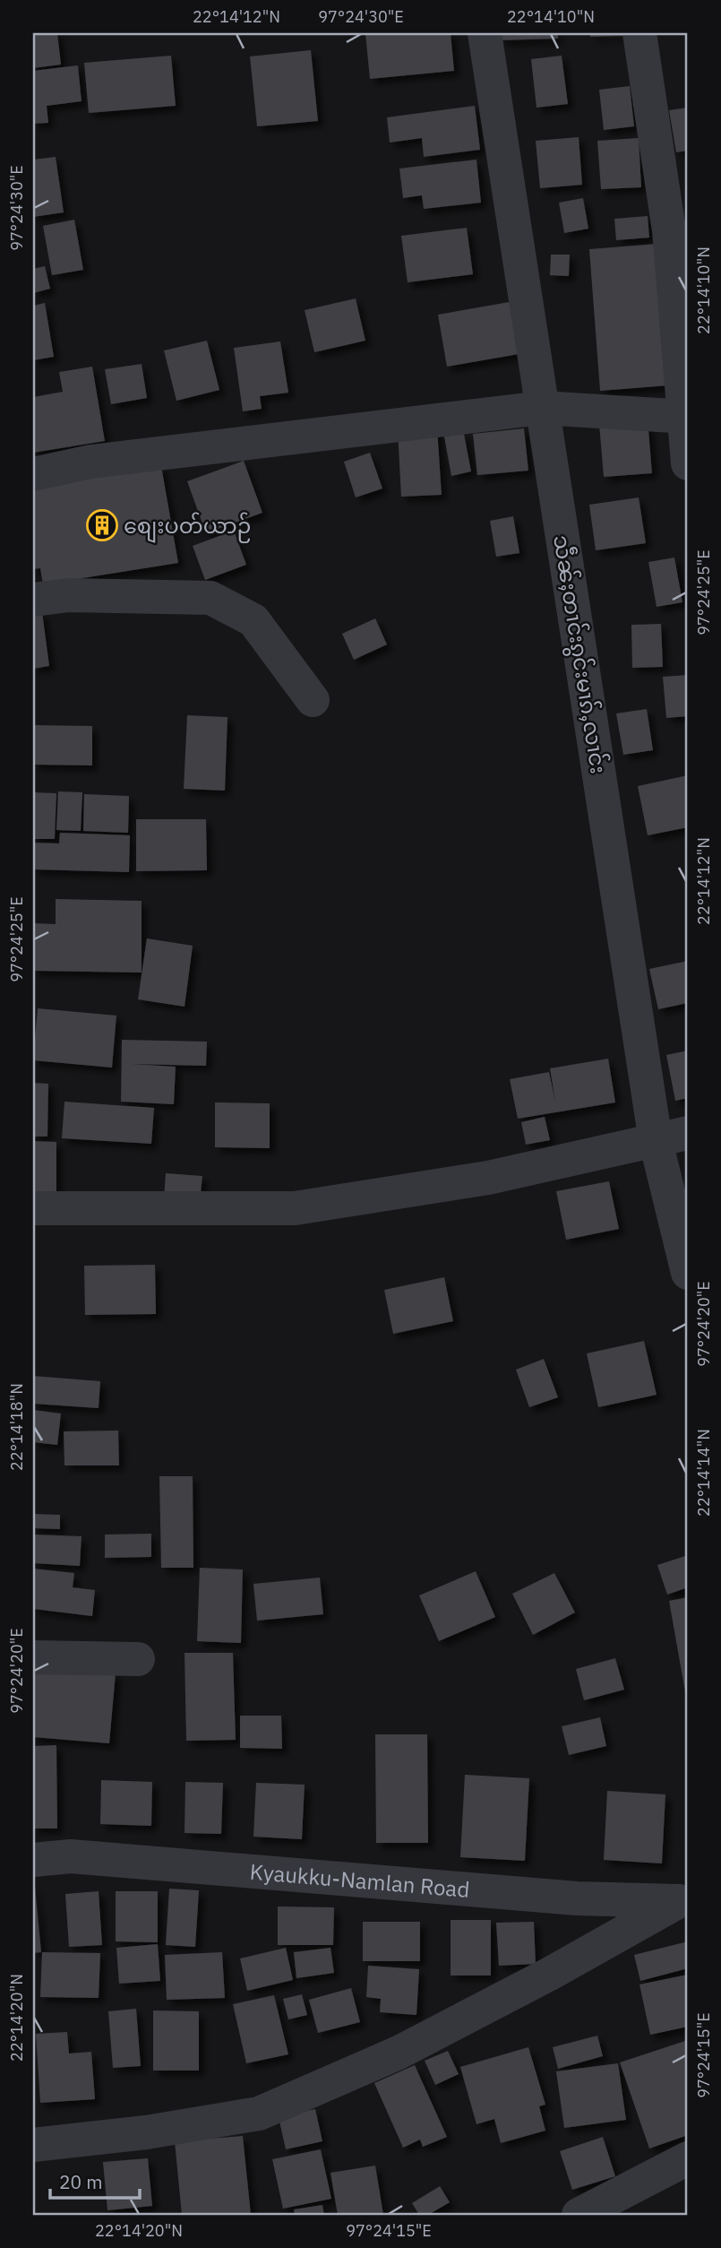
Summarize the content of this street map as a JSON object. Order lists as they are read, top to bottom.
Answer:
{
  "streets": {
    "street": ["သဵၼ်ႈတၢင်းၵွင်းမၢၵ်ႇလၢင်း", "Kyaukku-Namlan Road"]
  },
  "places": {
    "building": ["စျေးပတ်ယာဉ်"]
  },
  "scale_bar": "20 m",
  "coordinates": [
    "22°14'12\"N",
    "97°24'30\"E",
    "22°14'10\"N",
    "97°24'25\"E",
    "97°24'20\"E",
    "22°14'18\"N",
    "22°14'14\"N",
    "22°14'20\"N",
    "97°24'15\"E"
  ]
}
